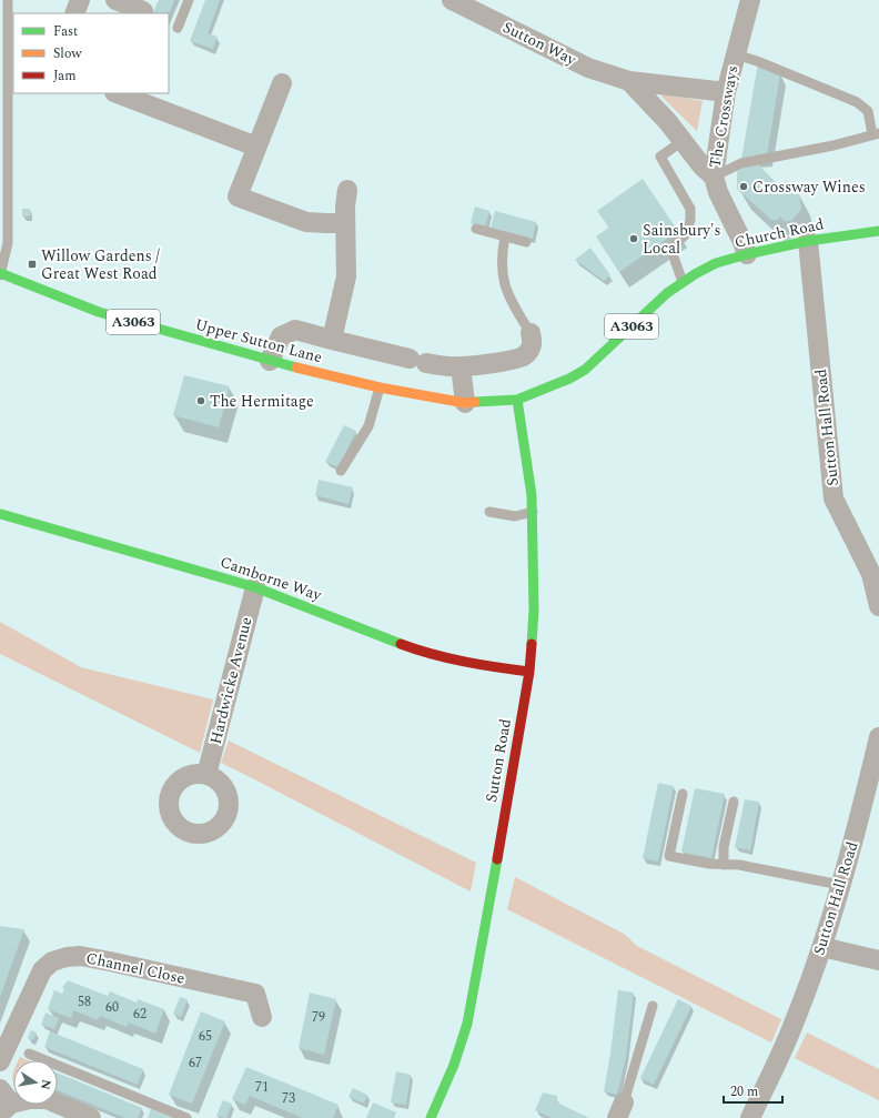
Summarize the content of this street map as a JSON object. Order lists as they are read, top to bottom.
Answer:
{
  "streets": {
    "street": [
      "Sutton Way",
      "The Crossways",
      "Church Road",
      "A3063",
      "Upper Sutton Lane",
      "Sutton Hall Road",
      "Camborne Way",
      "Hardwicke Avenue",
      "Sutton Road",
      "Channel Close"
    ]
  },
  "crossings": [
    ["Sutton Way", "The Crossways"],
    ["The Crossways", "Church Road"],
    ["Church Road", "Upper Sutton Lane"],
    ["Church Road", "Sutton Hall Road"],
    ["Church Road", "Sutton Road"],
    ["Upper Sutton Lane", "Sutton Road"],
    ["Camborne Way", "Hardwicke Avenue"],
    ["Camborne Way", "Sutton Road"]
  ],
  "places": {
    "other": ["Crossway Wines", "Sainsbury's Local", "The Hermitage"],
    "transit": ["Willow Gardens / Great West Road"]
  },
  "house_numbers": [
    "58",
    "60",
    "62",
    "79",
    "65",
    "67",
    "71",
    "73"
  ],
  "legend": ["Fast", "Slow", "Jam"],
  "scale_bar": "20 m",
  "north": "right"
}
